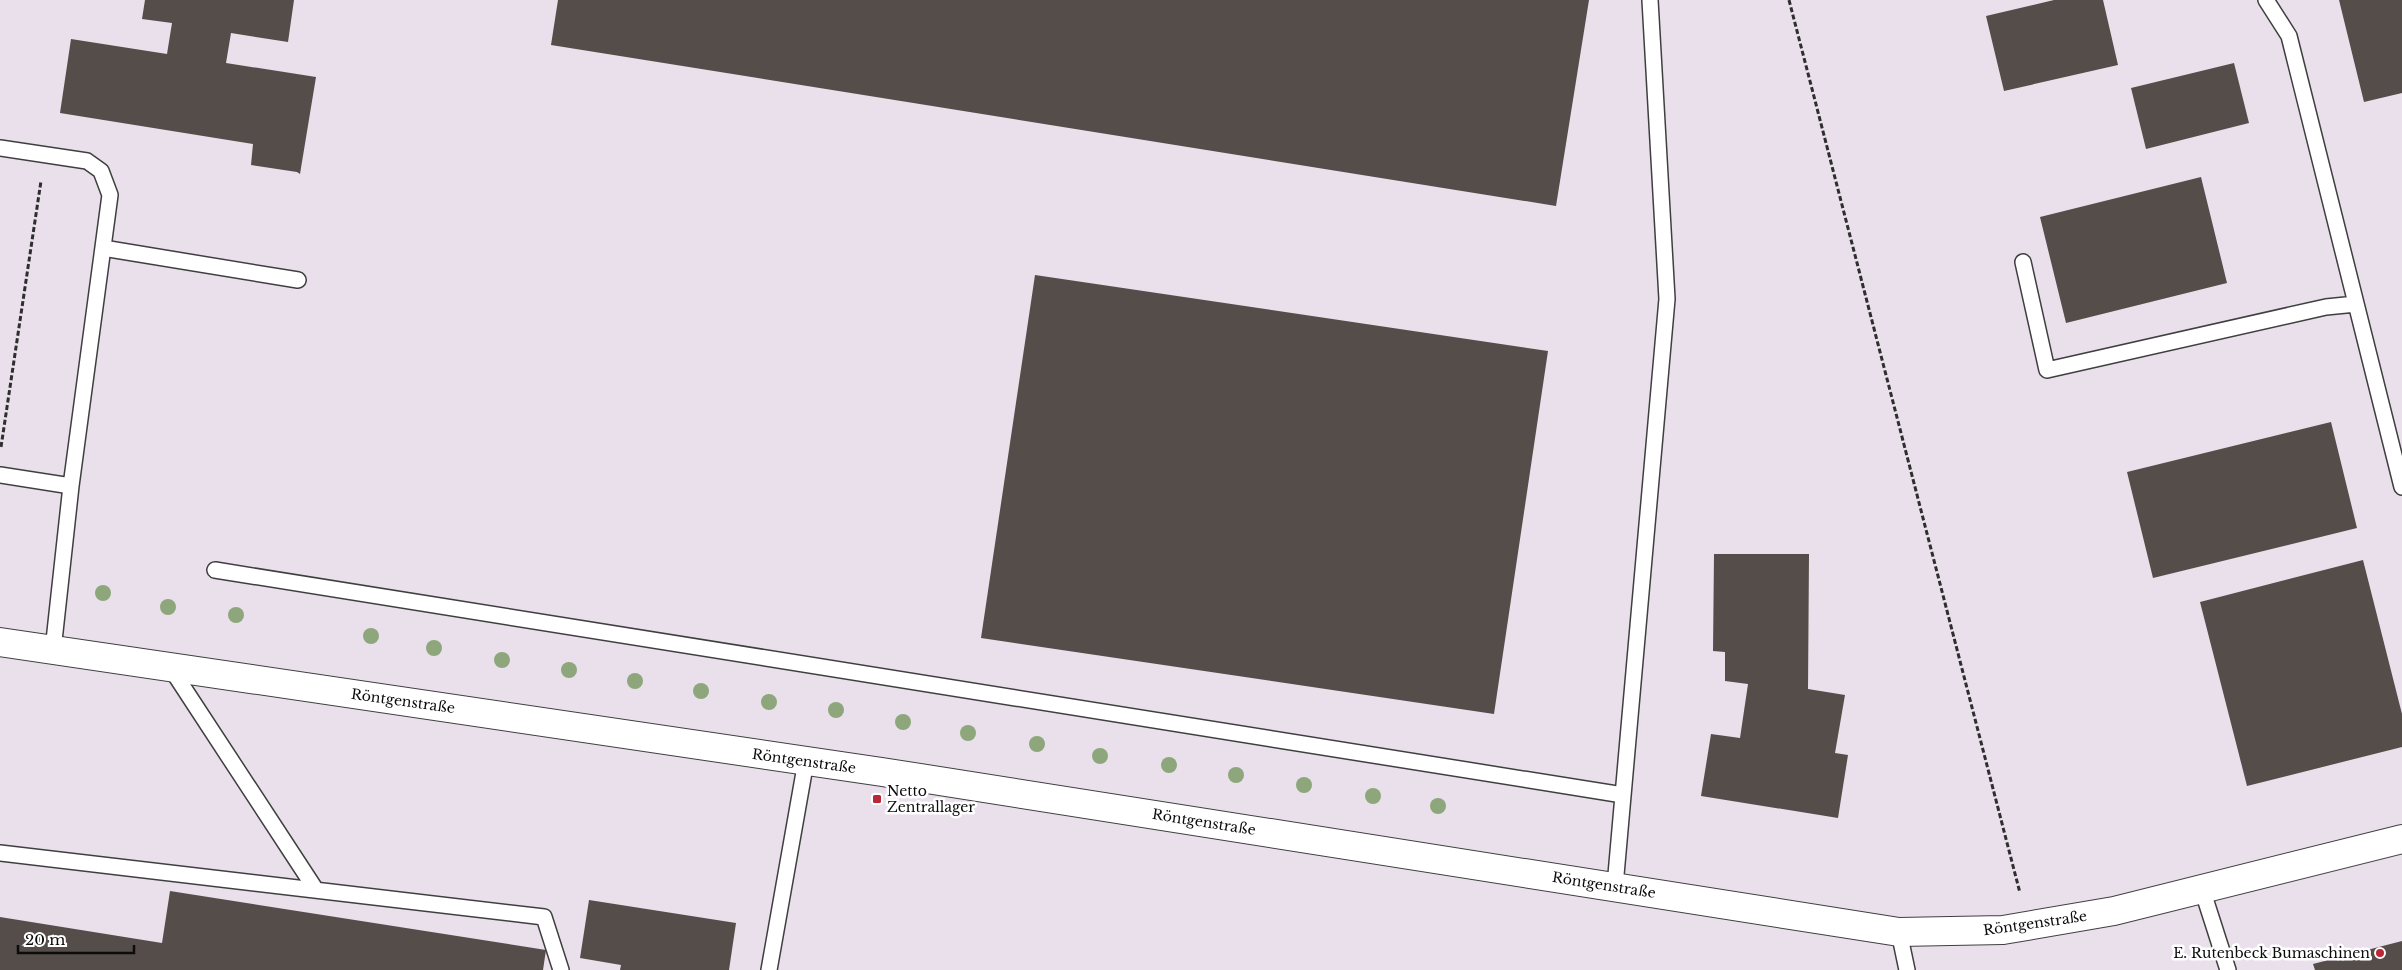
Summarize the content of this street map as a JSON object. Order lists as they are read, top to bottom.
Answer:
{
  "streets": {
    "street": ["Röntgenstraße"]
  },
  "places": {
    "transit": ["Netto Zentrallager"],
    "other": ["E. Rutenbeck Bumaschinen"]
  },
  "scale_bar": "20 m"
}
